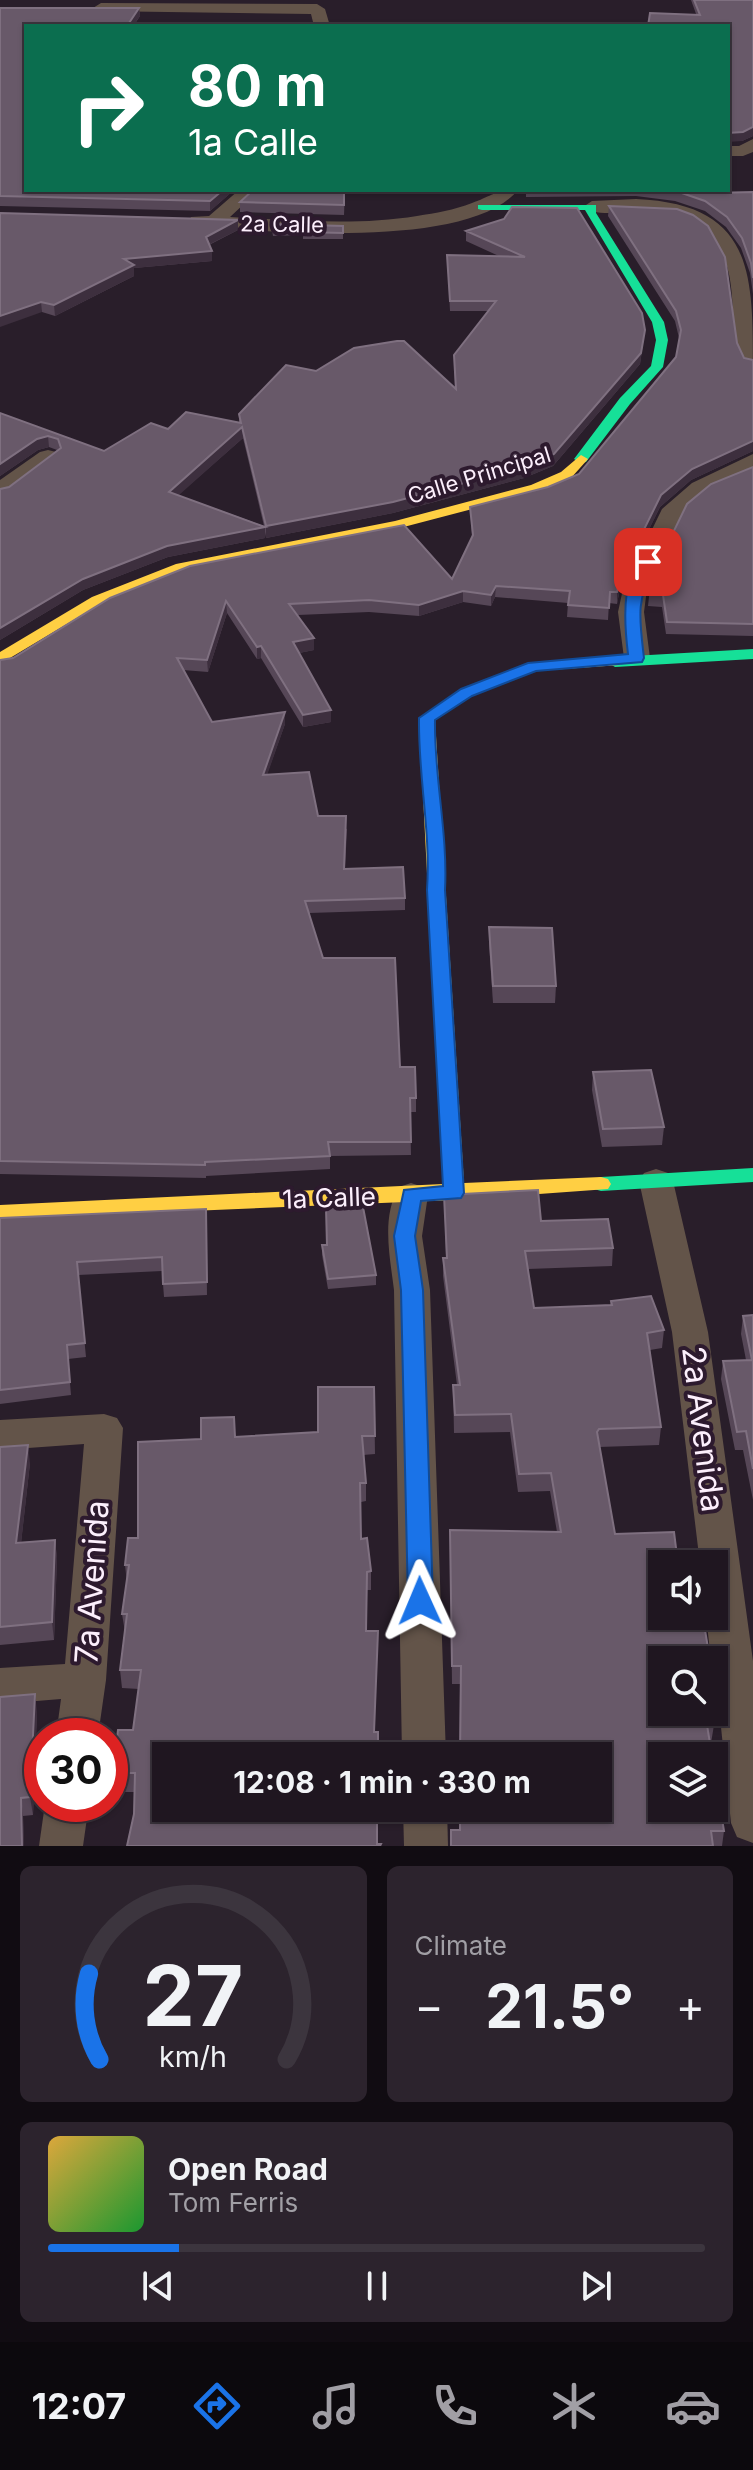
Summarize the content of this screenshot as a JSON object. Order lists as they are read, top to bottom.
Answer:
{
  "streets": {
    "street": [
      "2a Calle",
      "Calle Principal",
      "1a Calle",
      "2a Avenida",
      "7a Avenida"
    ]
  },
  "crossings": [
    ["1a Calle", "2a Avenida"]
  ],
  "page": {
    "turn": ["80 m", "1a Calle"],
    "limit": "30",
    "trip": "12:08 · 1 min · 330 m",
    "tile": "Climate",
    "heat": ["−", "21.5°", "+"],
    "song": ["Open Road", "Tom Ferris"],
    "tabs": "12:07",
    "gauge": ["27", "km/h"]
  }
}
